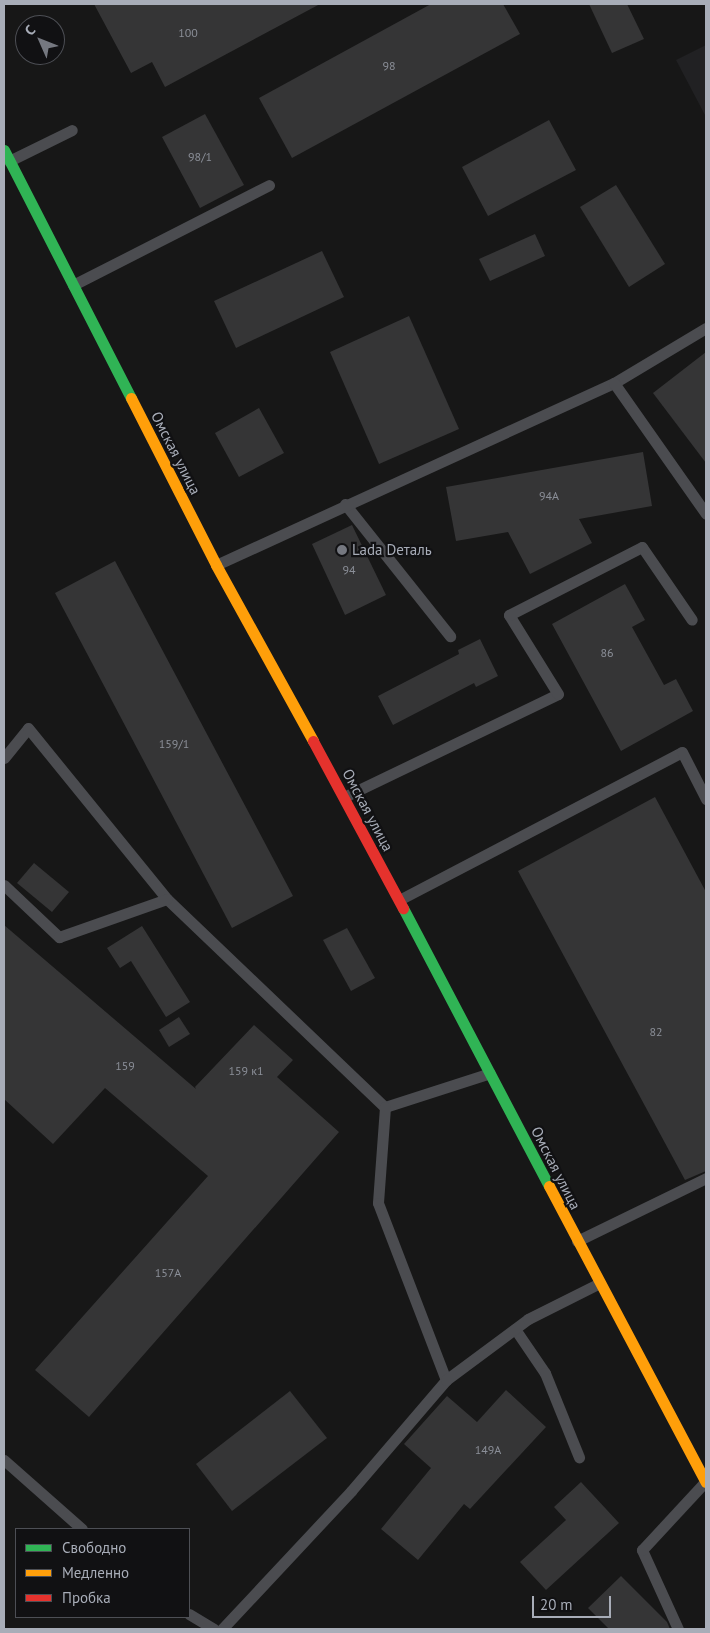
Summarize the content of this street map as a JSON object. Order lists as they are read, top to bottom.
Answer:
{
  "streets": {
    "main road": ["Омская улица"]
  },
  "places": ["Lada Dеталь"],
  "house_numbers": [
    "100",
    "98",
    "98/1",
    "94А",
    "94",
    "86",
    "159/1",
    "82",
    "159",
    "159 к1",
    "157А",
    "149А"
  ],
  "legend": ["Свободно", "Медленно", "Пробка"],
  "scale_bar": "20 m",
  "north": "top left"
}
